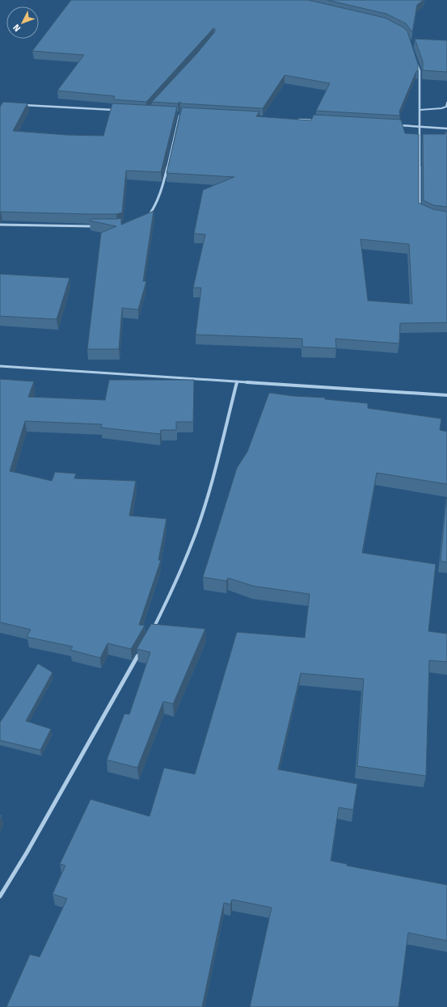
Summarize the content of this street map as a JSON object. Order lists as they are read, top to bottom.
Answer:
{
  "north": "bottom left"
}
